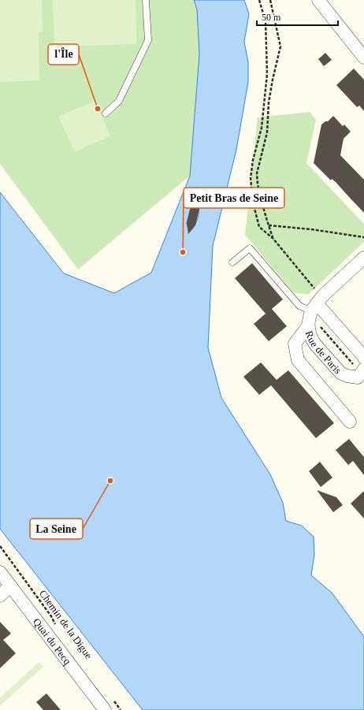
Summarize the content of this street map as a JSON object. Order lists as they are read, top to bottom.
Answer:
{
  "streets": {
    "street": ["Rue de Paris", "Quai du Pecq"],
    "path": ["Chemin de la Digue"]
  },
  "places": ["l'Île", "Petit Bras de Seine", "La Seine"],
  "scale_bar": "50 m"
}
